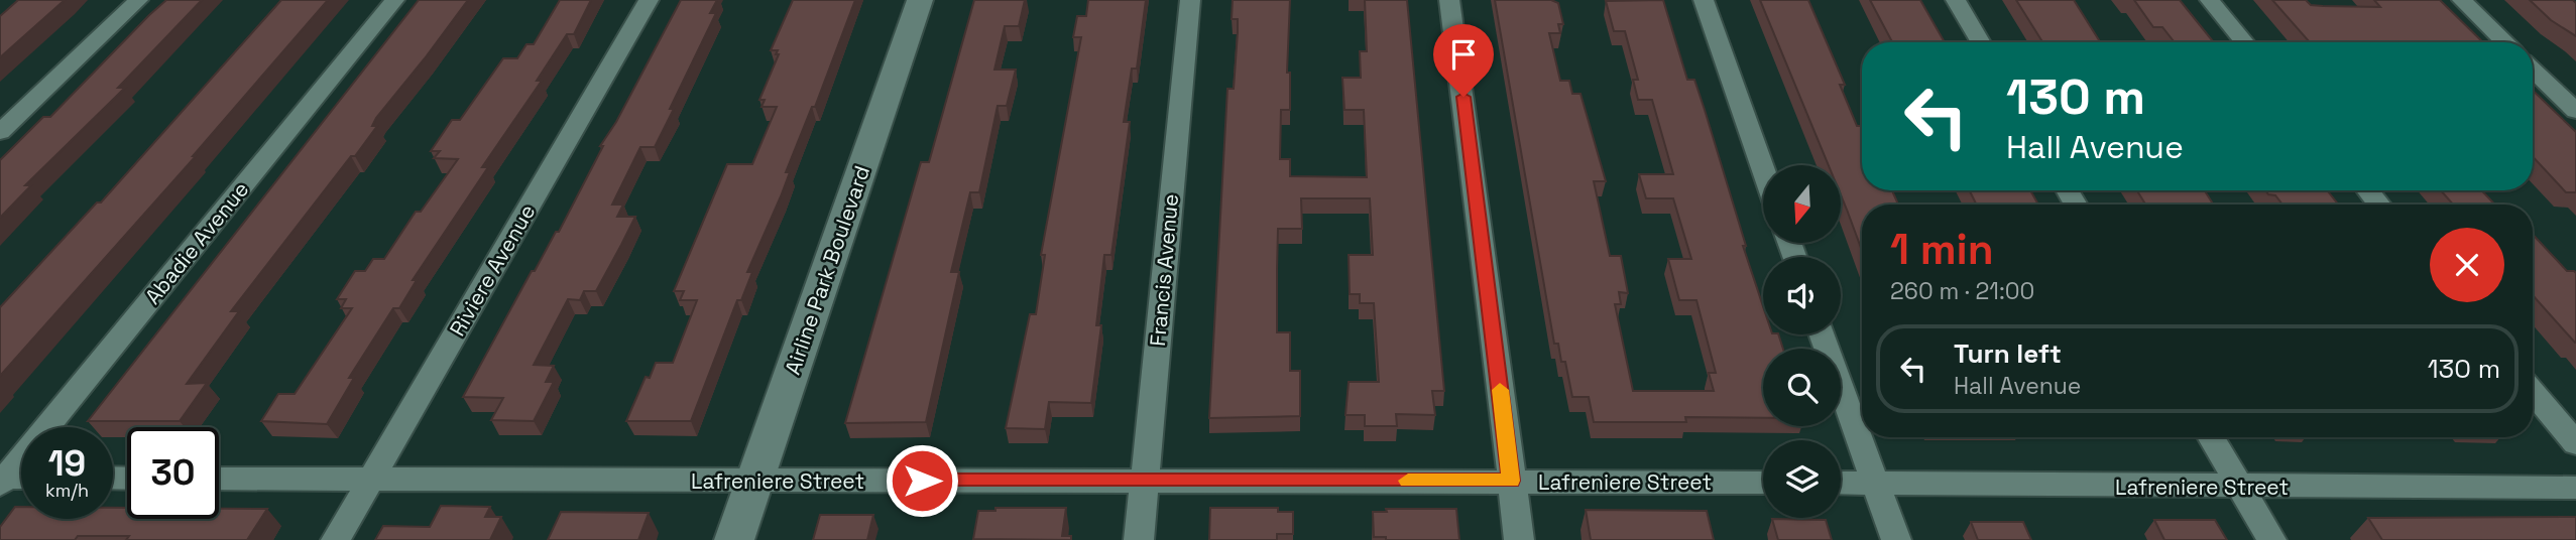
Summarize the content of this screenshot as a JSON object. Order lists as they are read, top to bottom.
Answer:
{
  "streets": {
    "street": [
      "Abadie Avenue",
      "Riviere Avenue",
      "Airline Park Boulevard",
      "Francis Avenue",
      "Lafreniere Street"
    ]
  },
  "crossings": [
    ["Riviere Avenue", "Lafreniere Street"],
    ["Airline Park Boulevard", "Lafreniere Street"],
    ["Francis Avenue", "Lafreniere Street"]
  ],
  "north": "bottom",
  "page": {
    "turn": ["130 m", "Hall Avenue"],
    "heading": ["1 min", "260 m · 21:00"],
    "list": [
      {
        "name": "Turn left",
        "note": "Hall Avenue",
        "value": "130 m"
      }
    ],
    "speed": "19 km/h",
    "limit": "30"
  }
}
